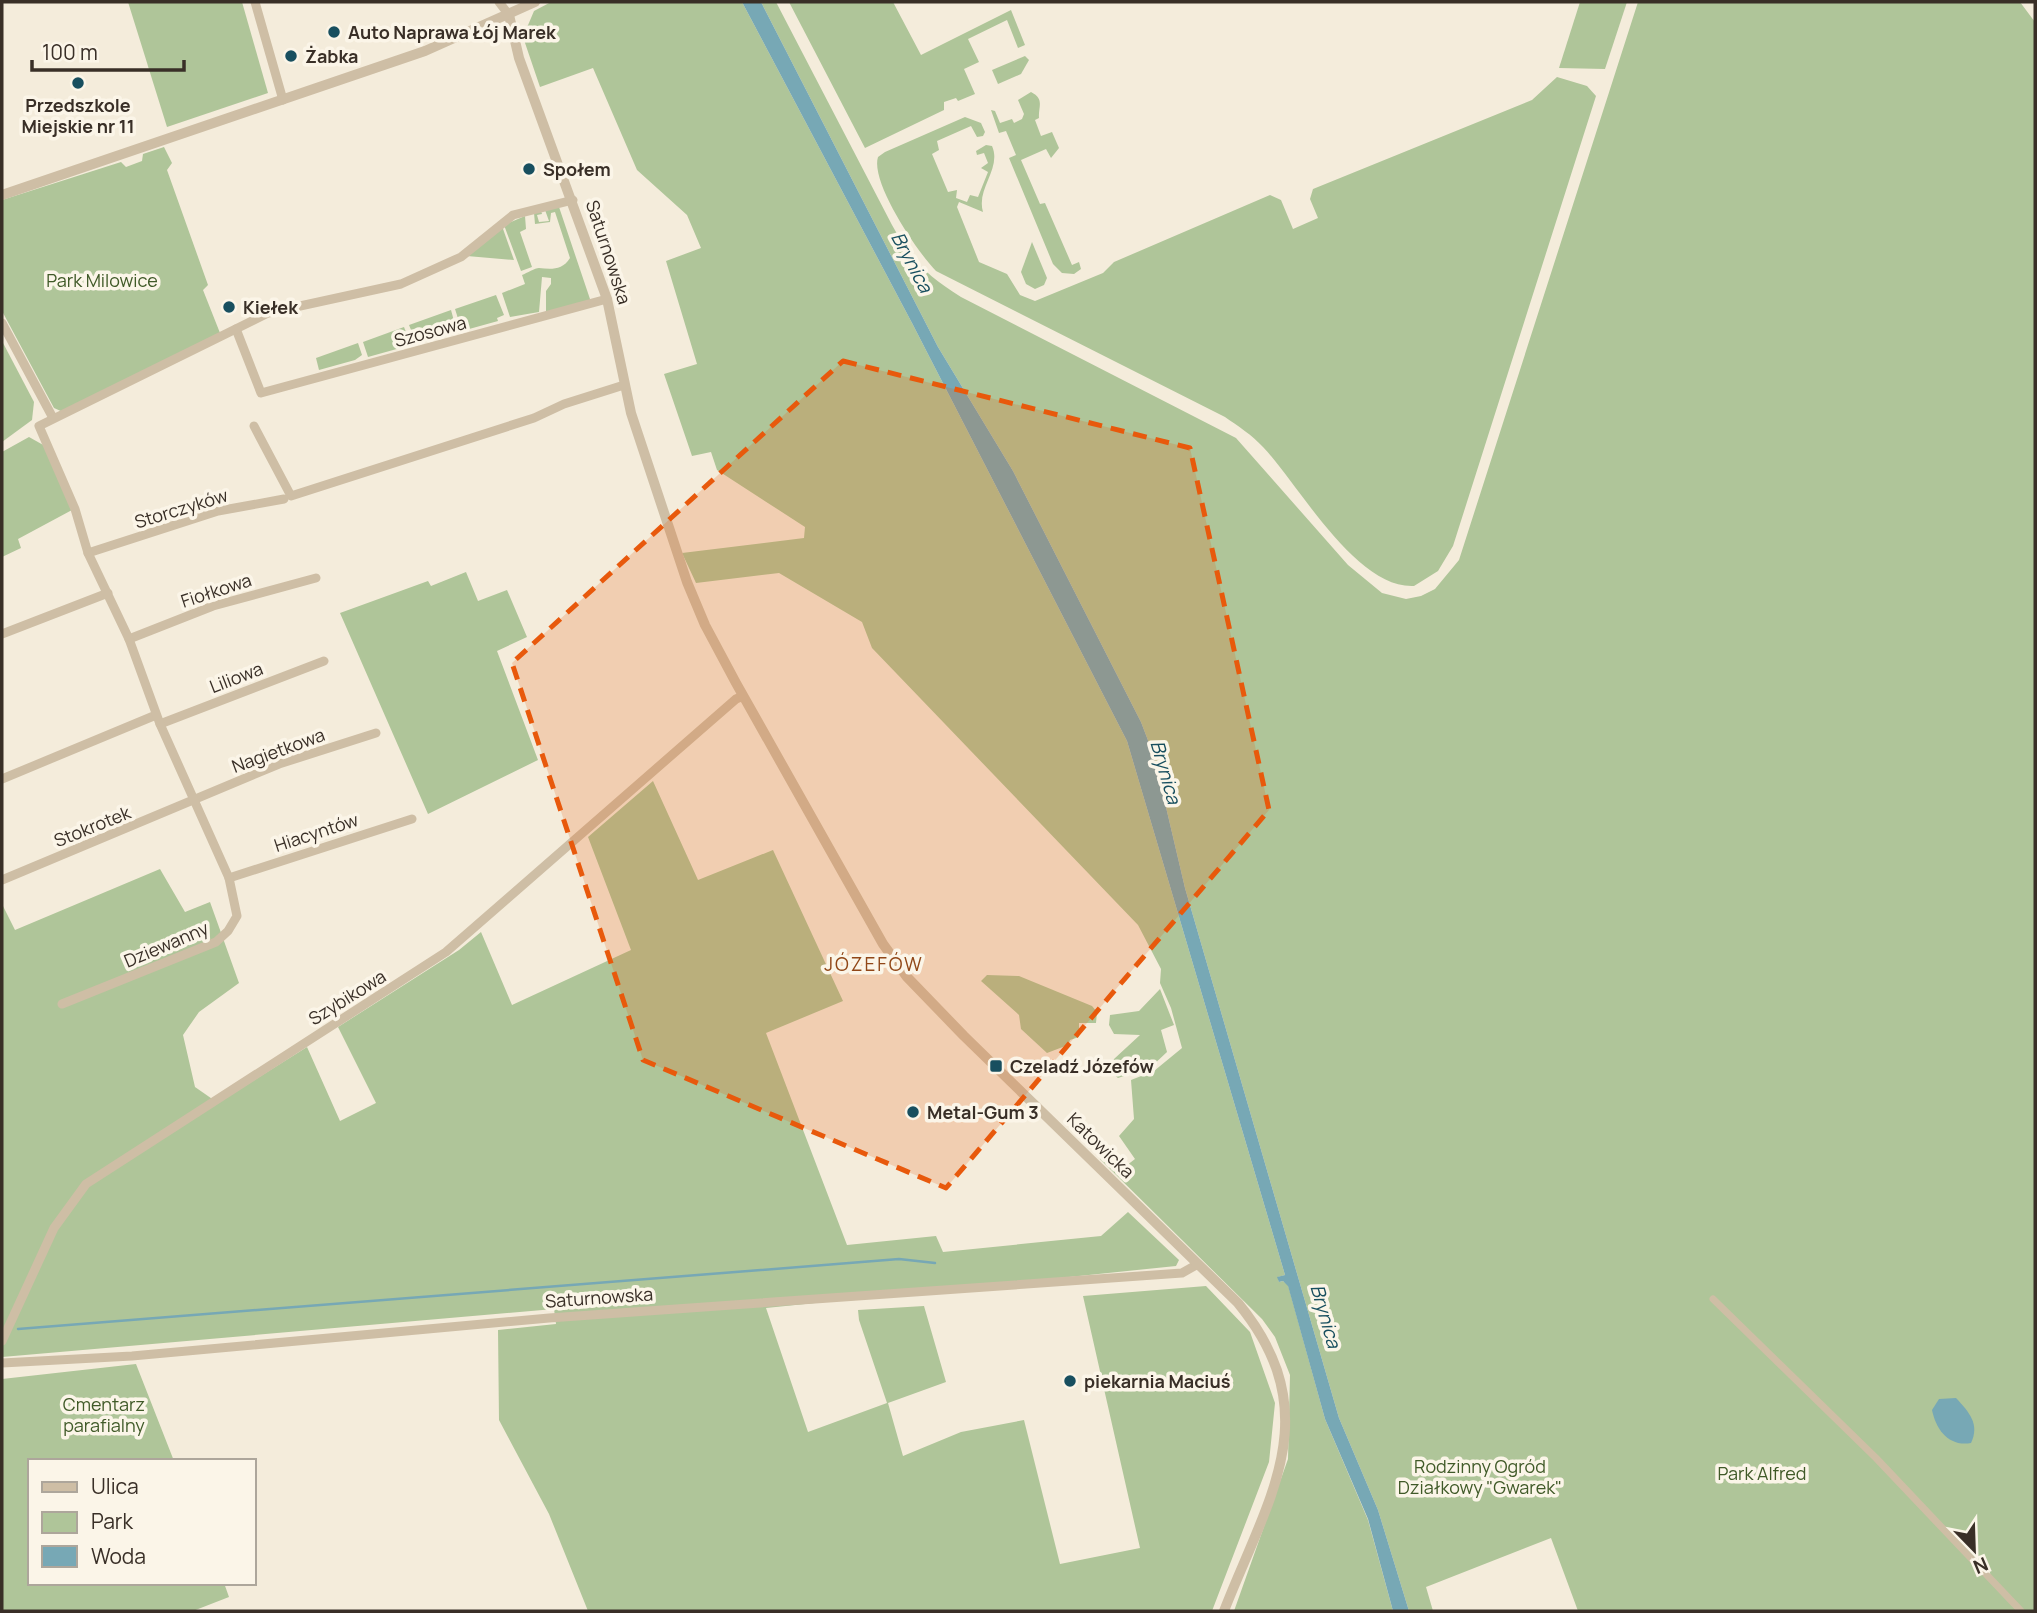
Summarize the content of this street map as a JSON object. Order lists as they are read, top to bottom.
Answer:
{
  "streets": {
    "street": [
      "Saturnowska",
      "Szosowa",
      "Storczyków",
      "Fiołkowa",
      "Liliowa",
      "Nagietkowa",
      "Stokrotek",
      "Hiacyntów",
      "Dziewanny",
      "Szybikowa",
      "Katowicka"
    ]
  },
  "crossings": [
    ["Saturnowska", "Szosowa"],
    ["Saturnowska", "Szybikowa"],
    ["Saturnowska", "Katowicka"],
    ["Nagietkowa", "Stokrotek"],
    ["Hiacyntów", "Dziewanny"],
    ["Szybikowa", "Katowicka"]
  ],
  "districts": ["JÓZEFÓW"],
  "water": ["Brynica"],
  "parks": [
    "Park Milowice",
    "Cmentarz parafialny",
    "Rodzinny Ogród Działkowy \"Gwarek\"",
    "Park Alfred"
  ],
  "places": {
    "other": [
      "Auto Naprawa Łój Marek",
      "Żabka",
      "Przedszkole Miejskie nr 11",
      "Społem",
      "Kiełek",
      "Metal-Gum 3",
      "piekarnia Maciuś"
    ],
    "transit": ["Czeladź Józefów"]
  },
  "legend": ["Ulica", "Park", "Woda"],
  "scale_bar": "100 m",
  "north": "bottom right"
}
